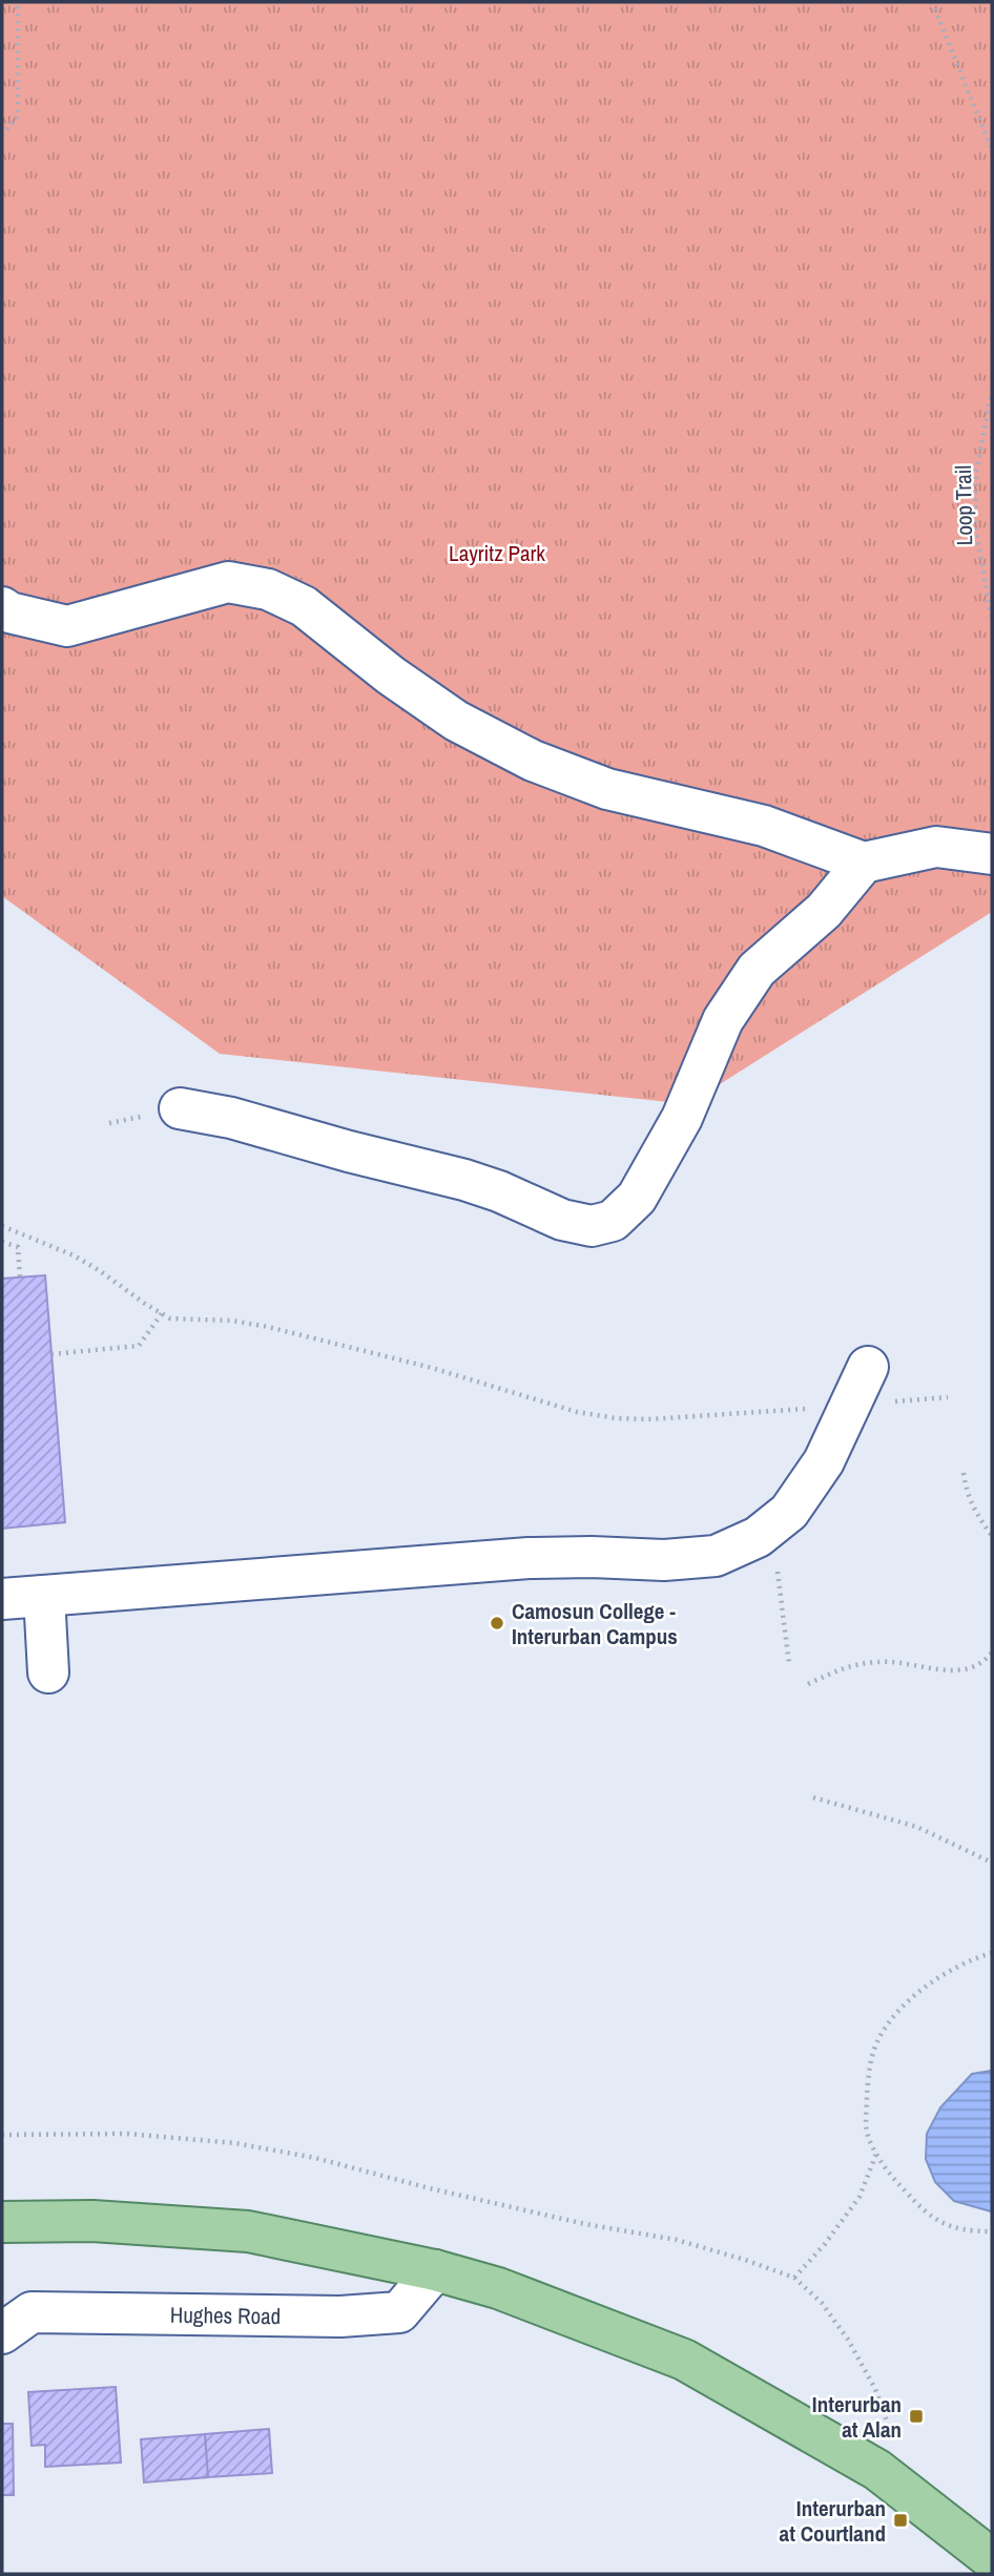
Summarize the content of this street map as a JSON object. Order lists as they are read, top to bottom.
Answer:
{
  "streets": {
    "street": ["Hughes Road"],
    "path": ["Loop Trail"]
  },
  "parks": ["Layritz Park"],
  "places": {
    "other": ["Camosun College - Interurban Campus"],
    "transit": ["Interurban at Alan", "Interurban at Courtland"]
  }
}
